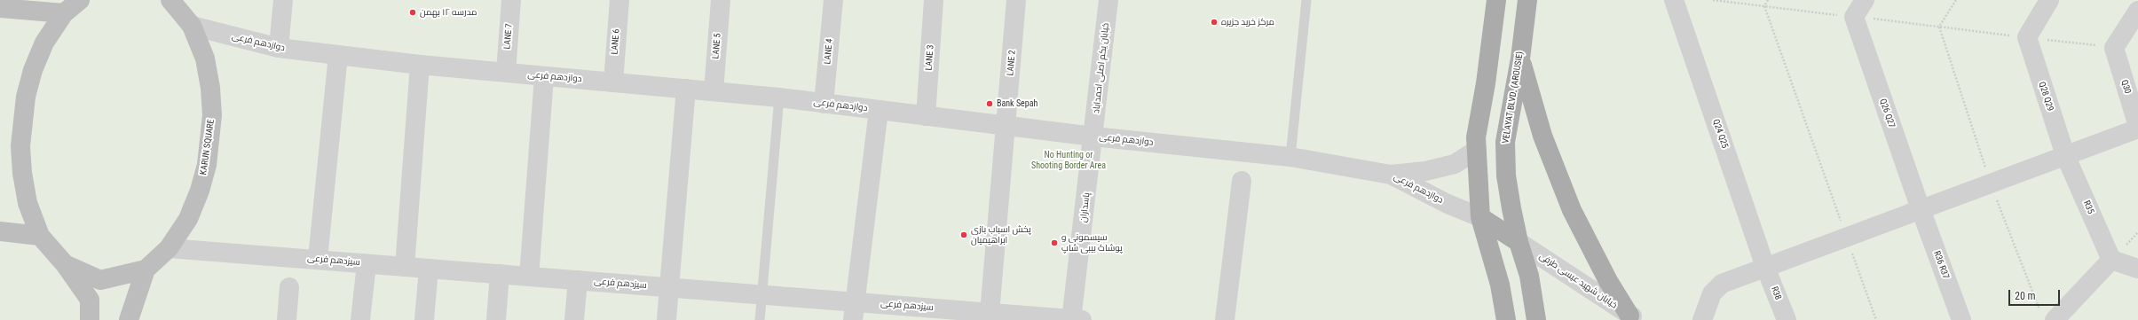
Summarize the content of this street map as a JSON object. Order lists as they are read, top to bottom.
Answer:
{
  "streets": {
    "main road": ["VELAYAT BLVD. (AROUSIE)", "KARUN SQUARE"],
    "street": [
      "LANE 7",
      "LANE 6",
      "دوازدهم فرعی",
      "LANE 5",
      "LANE 4",
      "LANE 3",
      "LANE 2",
      "خیابان یکم اصلی احمداباد",
      "Q30",
      "Q28 Q29",
      "Q26 Q27",
      "Q24 Q25",
      "پاسداران",
      "R35",
      "سیزدهم فرعی",
      "R36 R37",
      "خیابان شهید عیسی طرفی",
      "R38"
    ]
  },
  "crossings": [
    ["LANE 7", "دوازدهم فرعی"],
    ["LANE 6", "دوازدهم فرعی"],
    ["دوازدهم فرعی", "LANE 5"],
    ["دوازدهم فرعی", "LANE 4"],
    ["دوازدهم فرعی", "LANE 3"],
    ["دوازدهم فرعی", "LANE 2"],
    ["دوازدهم فرعی", "خیابان یکم اصلی احمداباد"],
    ["دوازدهم فرعی", "KARUN SQUARE"],
    ["دوازدهم فرعی", "پاسداران"],
    ["LANE 2", "سیزدهم فرعی"],
    ["خیابان یکم اصلی احمداباد", "پاسداران"],
    ["Q28 Q29", "R35"],
    ["VELAYAT BLVD. (AROUSIE)", "خیابان شهید عیسی طرفی"],
    ["Q26 Q27", "R36 R37"],
    ["Q24 Q25", "R38"],
    ["KARUN SQUARE", "سیزدهم فرعی"],
    ["پاسداران", "سیزدهم فرعی"]
  ],
  "parks": ["No Hunting or Shooting Border Area"],
  "places": [
    "مدرسه ۱۲ بهمن",
    "مرکز خرید جزیره",
    "Bank Sepah",
    "پخش اسباب بازی ابراهیمیان",
    "سیسمونی و پوشاک بیبی شاپ"
  ],
  "scale_bar": "20 m"
}
